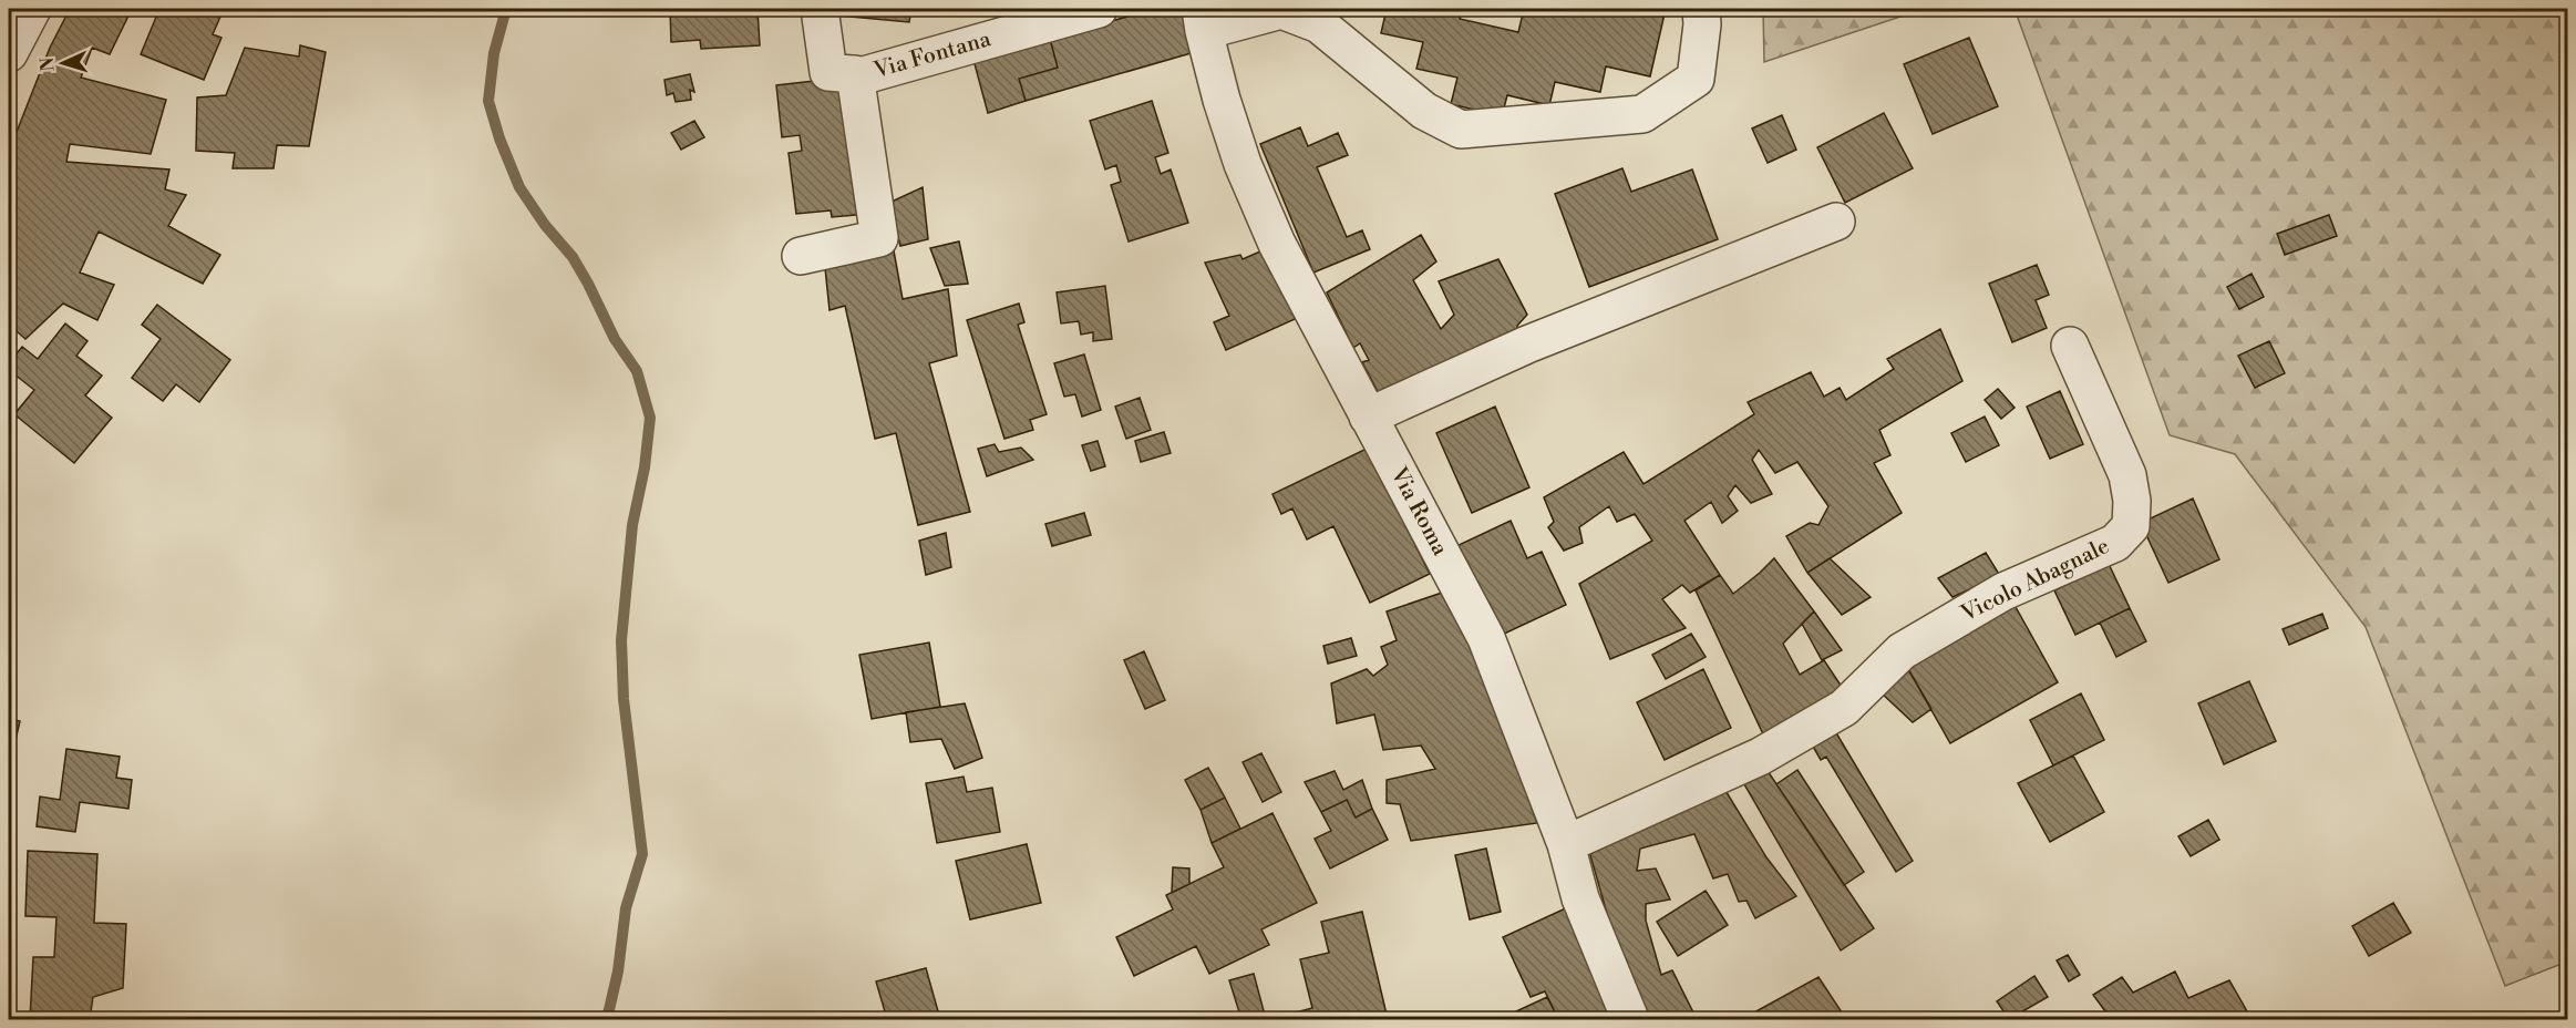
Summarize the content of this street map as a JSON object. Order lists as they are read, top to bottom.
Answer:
{
  "streets": {
    "street": ["Via Fontana", "Via Roma", "Vicolo Abagnale"]
  },
  "crossings": [
    ["Via Roma", "Vicolo Abagnale"]
  ],
  "north": "left"
}
